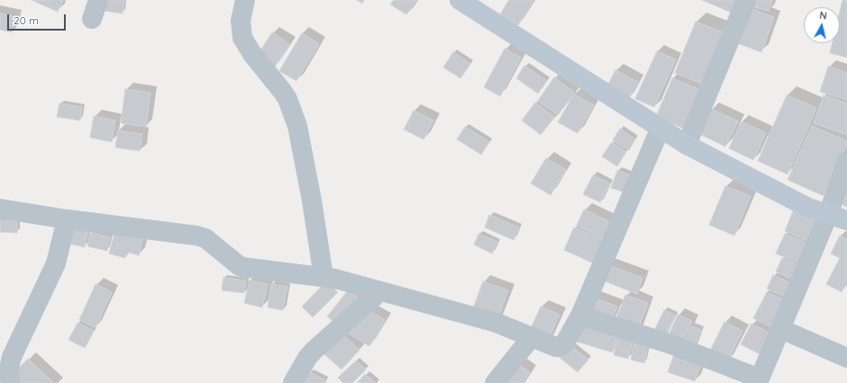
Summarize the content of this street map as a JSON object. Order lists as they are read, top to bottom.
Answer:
{
  "scale_bar": "20 m",
  "north": "top"
}
